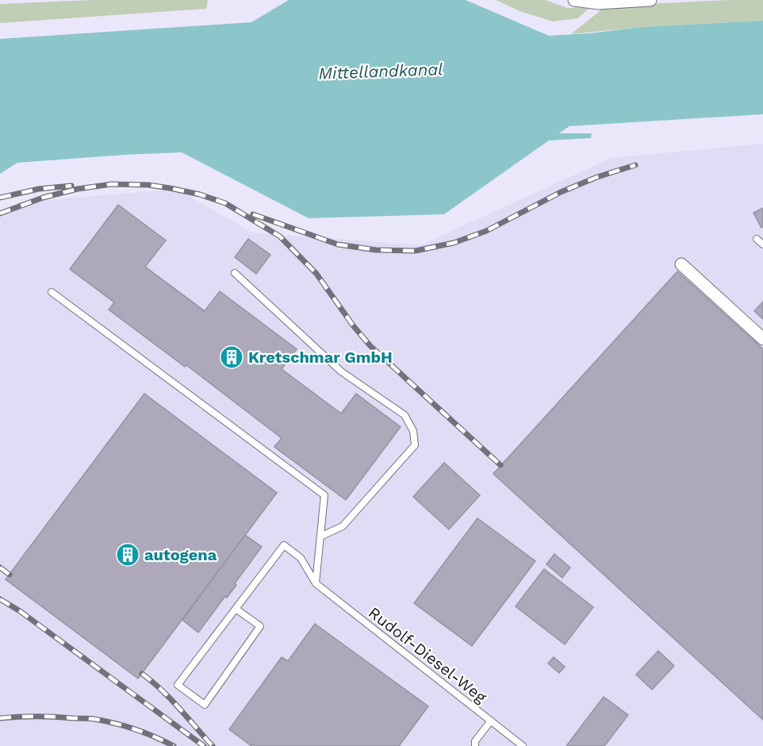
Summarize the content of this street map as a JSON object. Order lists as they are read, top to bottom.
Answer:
{
  "streets": {
    "lane": ["Rudolf-Diesel-Weg"]
  },
  "water": ["Mittellandkanal"],
  "places": {
    "building": ["Kretschmar GmbH", "autogena"]
  }
}
